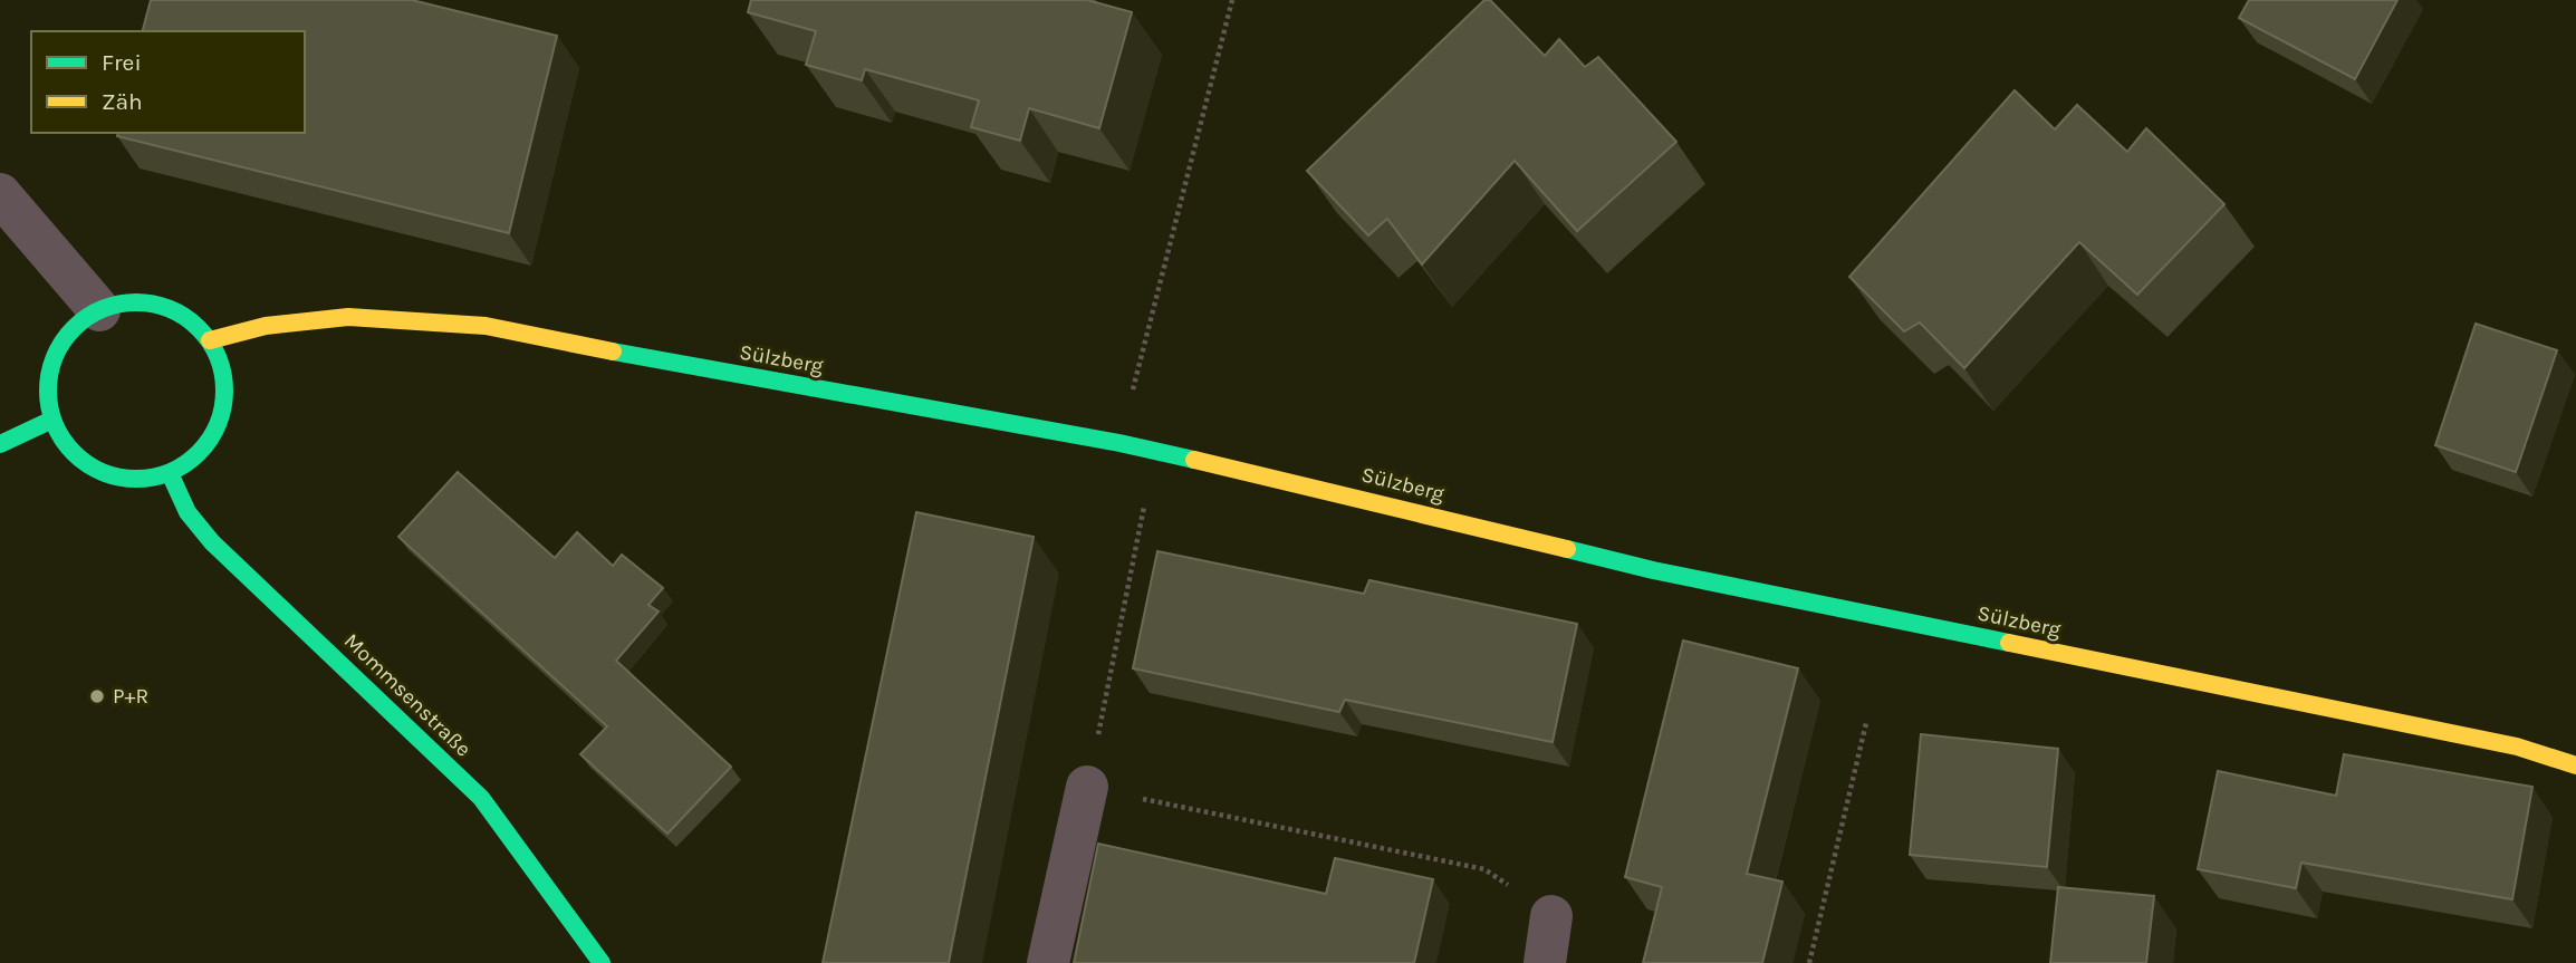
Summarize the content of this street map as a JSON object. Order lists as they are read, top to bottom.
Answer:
{
  "streets": {
    "street": ["Sülzberg", "Mommsenstraße"]
  },
  "crossings": [
    ["Sülzberg", "Mommsenstraße"]
  ],
  "places": ["P+R"],
  "legend": ["Frei", "Zäh"]
}
